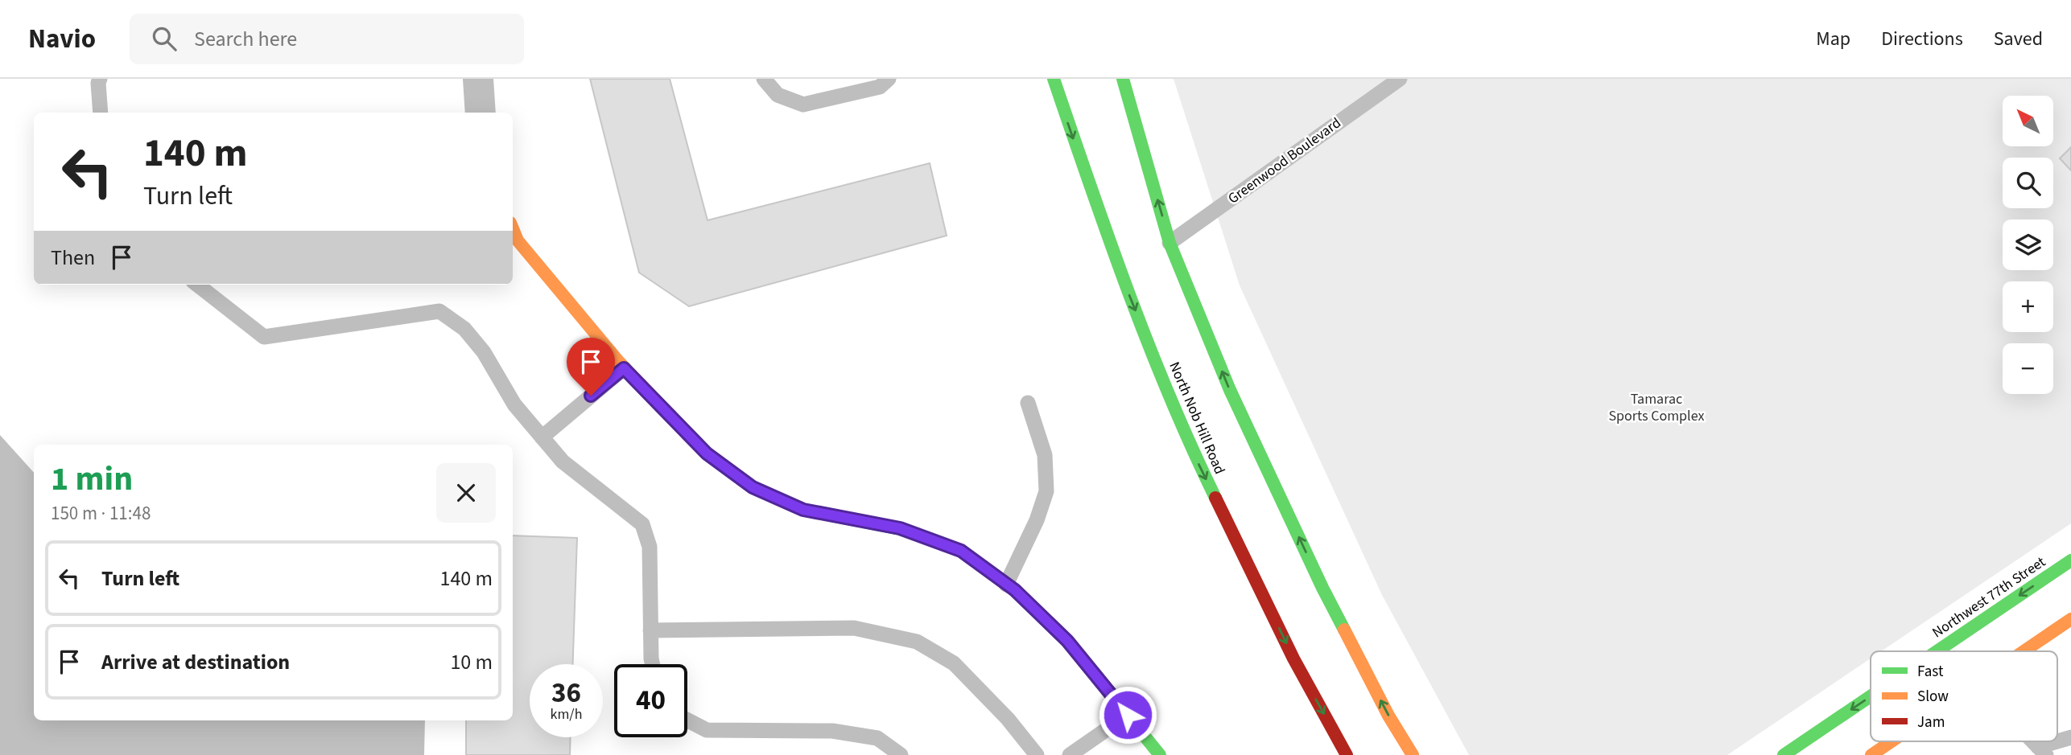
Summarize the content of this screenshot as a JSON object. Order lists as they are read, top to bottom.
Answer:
{
  "streets": {
    "main road": ["North Nob Hill Road", "Northwest 77th Street"],
    "lane": ["Greenwood Boulevard"]
  },
  "parks": ["Tamarac Sports Complex"],
  "legend": ["Fast", "Slow", "Jam"],
  "north": "top left",
  "page": {
    "header": "Navio",
    "search": "Search here",
    "nav": ["Map", "Directions", "Saved"],
    "map_buttons": ["+", "−"],
    "turn": ["140 m", "Turn left"],
    "then": "Then",
    "heading": ["1 min", "150 m · 11:48"],
    "list": [
      {
        "name": "Turn left",
        "value": "140 m"
      },
      {
        "name": "Arrive at destination",
        "value": "10 m"
      }
    ],
    "speed": "36 km/h",
    "limit": "40"
  }
}
